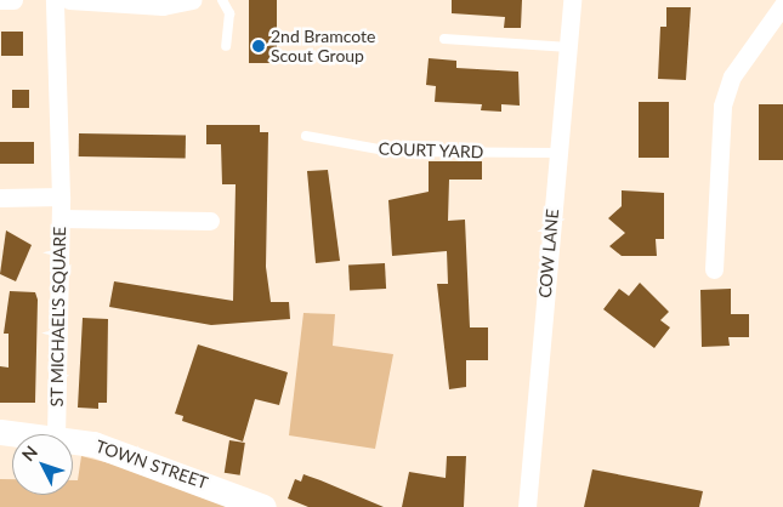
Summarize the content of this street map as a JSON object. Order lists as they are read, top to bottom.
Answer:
{
  "streets": {
    "street": ["COW LANE", "ST MICHAEL'S SQUARE", "TOWN STREET"],
    "lane": ["COURT YARD"]
  },
  "crossings": [
    ["COURT YARD", "COW LANE"]
  ],
  "places": ["2nd Bramcote Scout Group"],
  "north": "top left"
}
